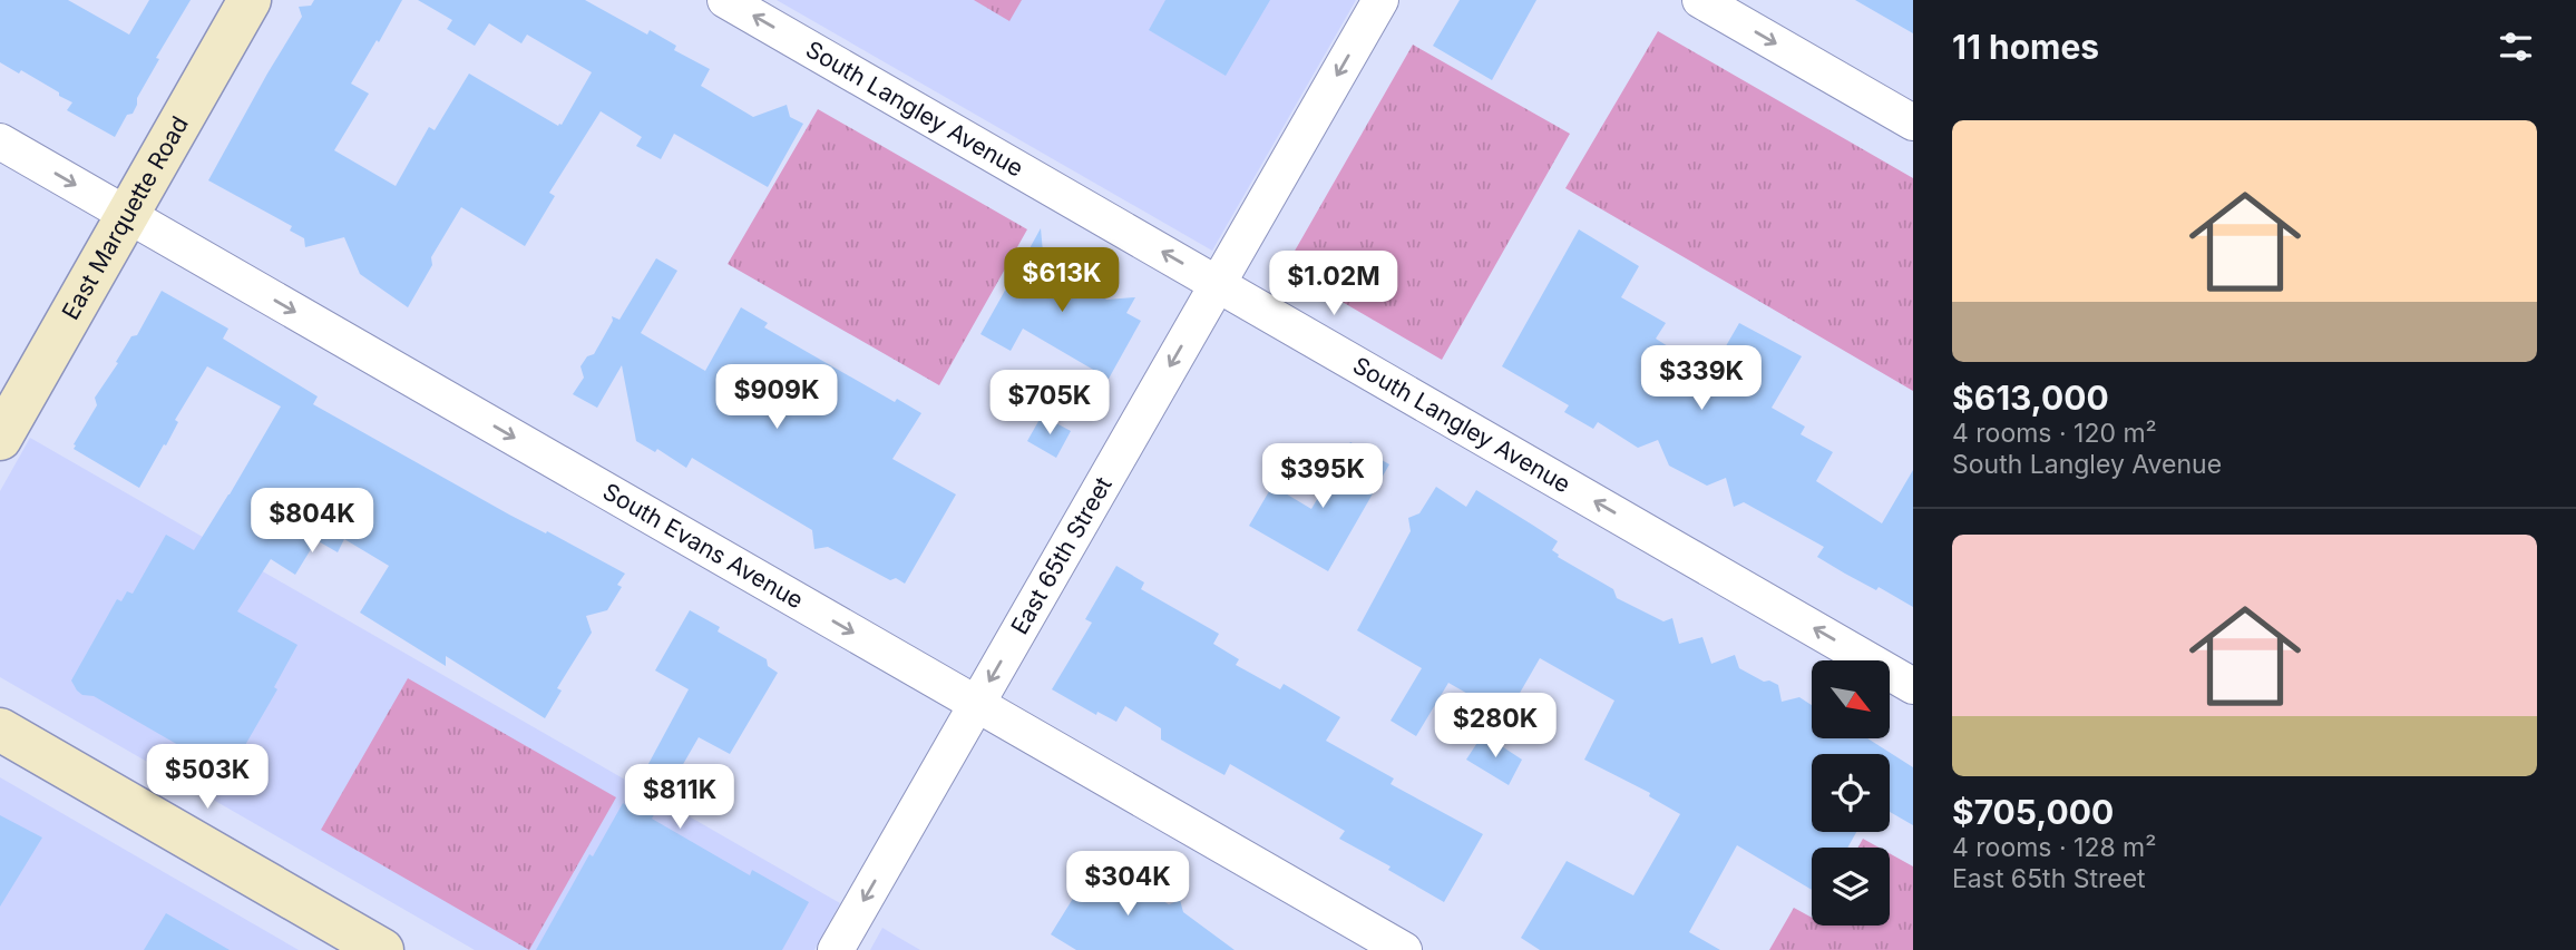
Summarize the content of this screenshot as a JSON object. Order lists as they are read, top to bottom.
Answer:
{
  "streets": {
    "street": [
      "South Langley Avenue",
      "East Marquette Road",
      "South Evans Avenue",
      "East 65th Street"
    ]
  },
  "crossings": [
    ["South Langley Avenue", "East 65th Street"],
    ["East Marquette Road", "South Evans Avenue"],
    ["South Evans Avenue", "East 65th Street"]
  ],
  "one_way": ["South Langley Avenue", "South Evans Avenue", "East 65th Street"],
  "north": "bottom right",
  "page": {
    "heading": "11 homes",
    "list": [
      {
        "name": "$613,000",
        "note": "4 rooms · 120 m² · South Langley Avenue"
      },
      {
        "name": "$705,000",
        "note": "4 rooms · 128 m² · East 65th Street"
      }
    ],
    "price": [
      "$613K",
      "$1.02M",
      "$339K",
      "$909K",
      "$705K",
      "$395K",
      "$804K",
      "$280K",
      "$503K",
      "$811K",
      "$304K"
    ]
  }
}
